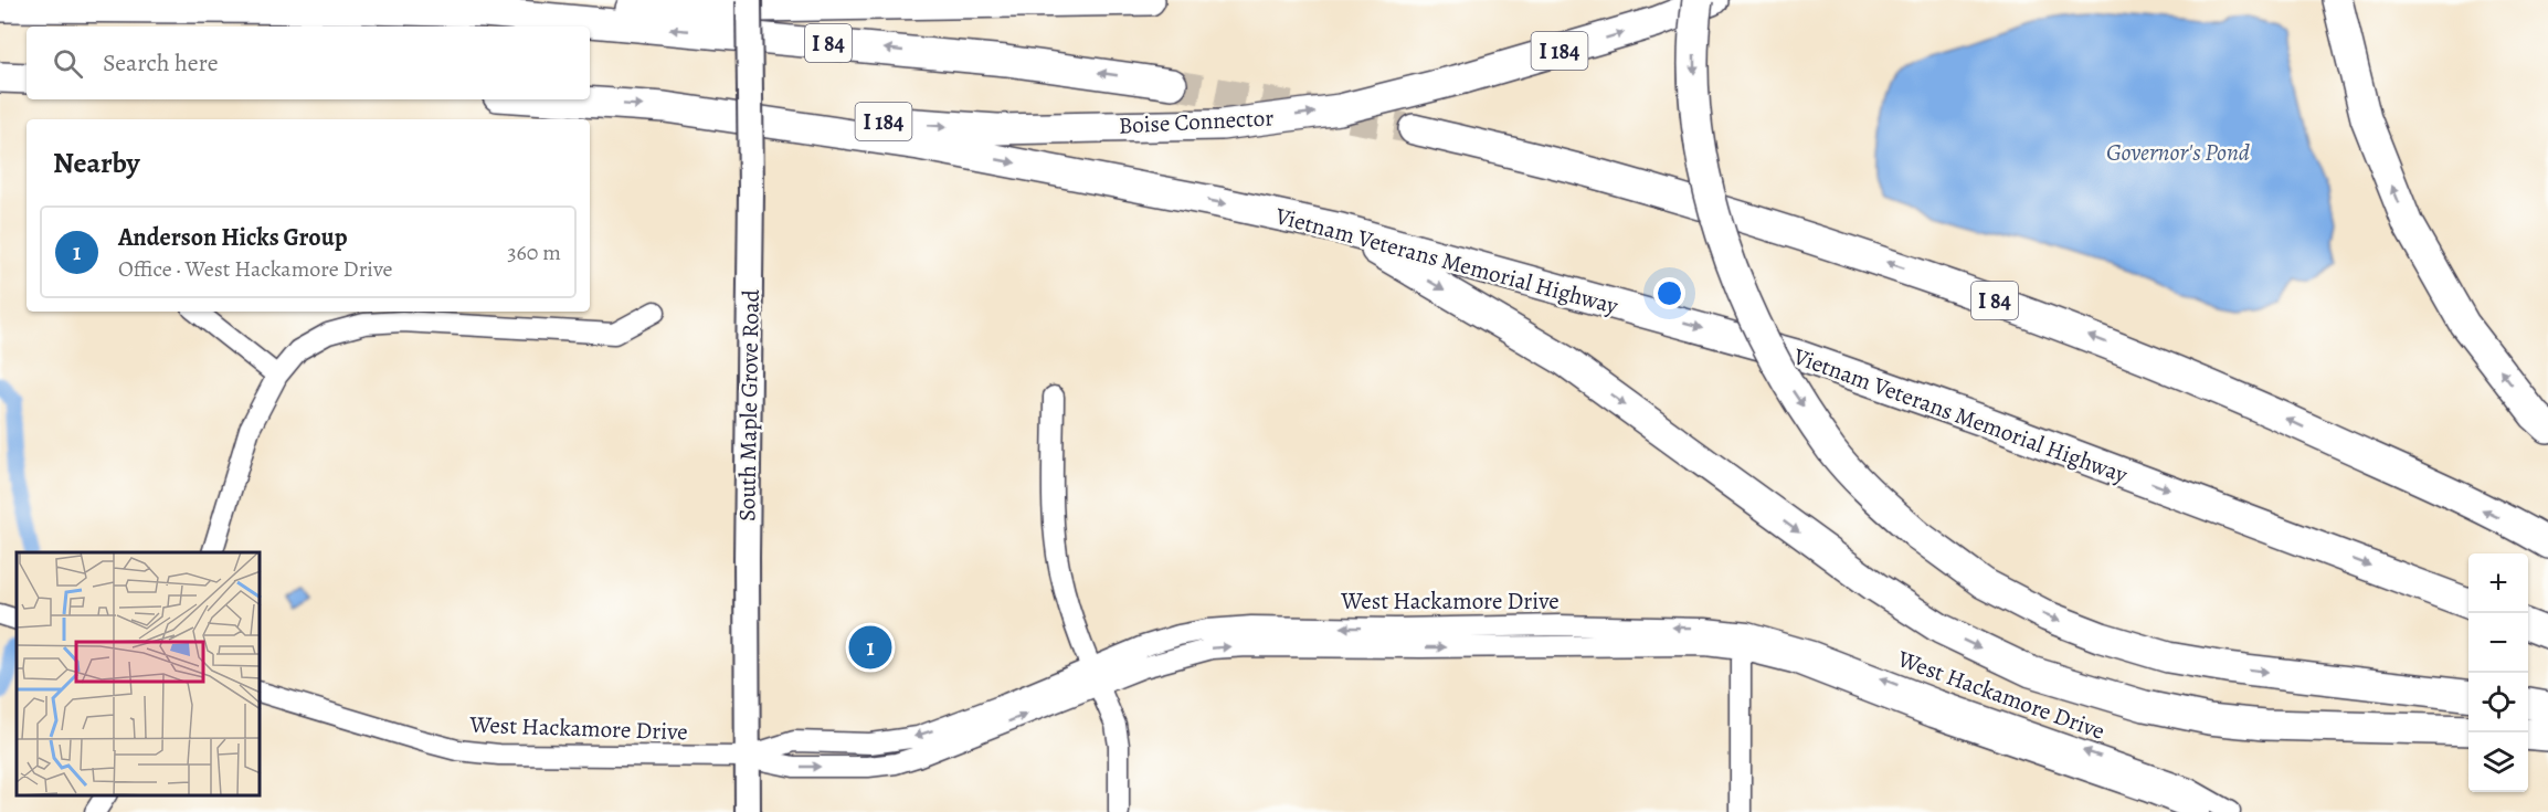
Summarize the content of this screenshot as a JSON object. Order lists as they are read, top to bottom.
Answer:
{
  "streets": {
    "highway": [
      "I 84",
      "I 184",
      "Boise Connector",
      "Vietnam Veterans Memorial Highway"
    ],
    "main road": ["South Maple Grove Road"],
    "street": ["West Hackamore Drive"]
  },
  "crossings": [
    ["Boise Connector", "Vietnam Veterans Memorial Highway"],
    ["South Maple Grove Road", "West Hackamore Drive"]
  ],
  "water": ["Governor's Pond"],
  "page": {
    "search": "Search here",
    "heading": "Nearby",
    "list": [
      {
        "mark": "1",
        "name": "Anderson Hicks Group",
        "note": "Office · West Hackamore Drive",
        "value": "360 m"
      }
    ],
    "map_buttons": ["+", "−"],
    "pins": "1"
  }
}
